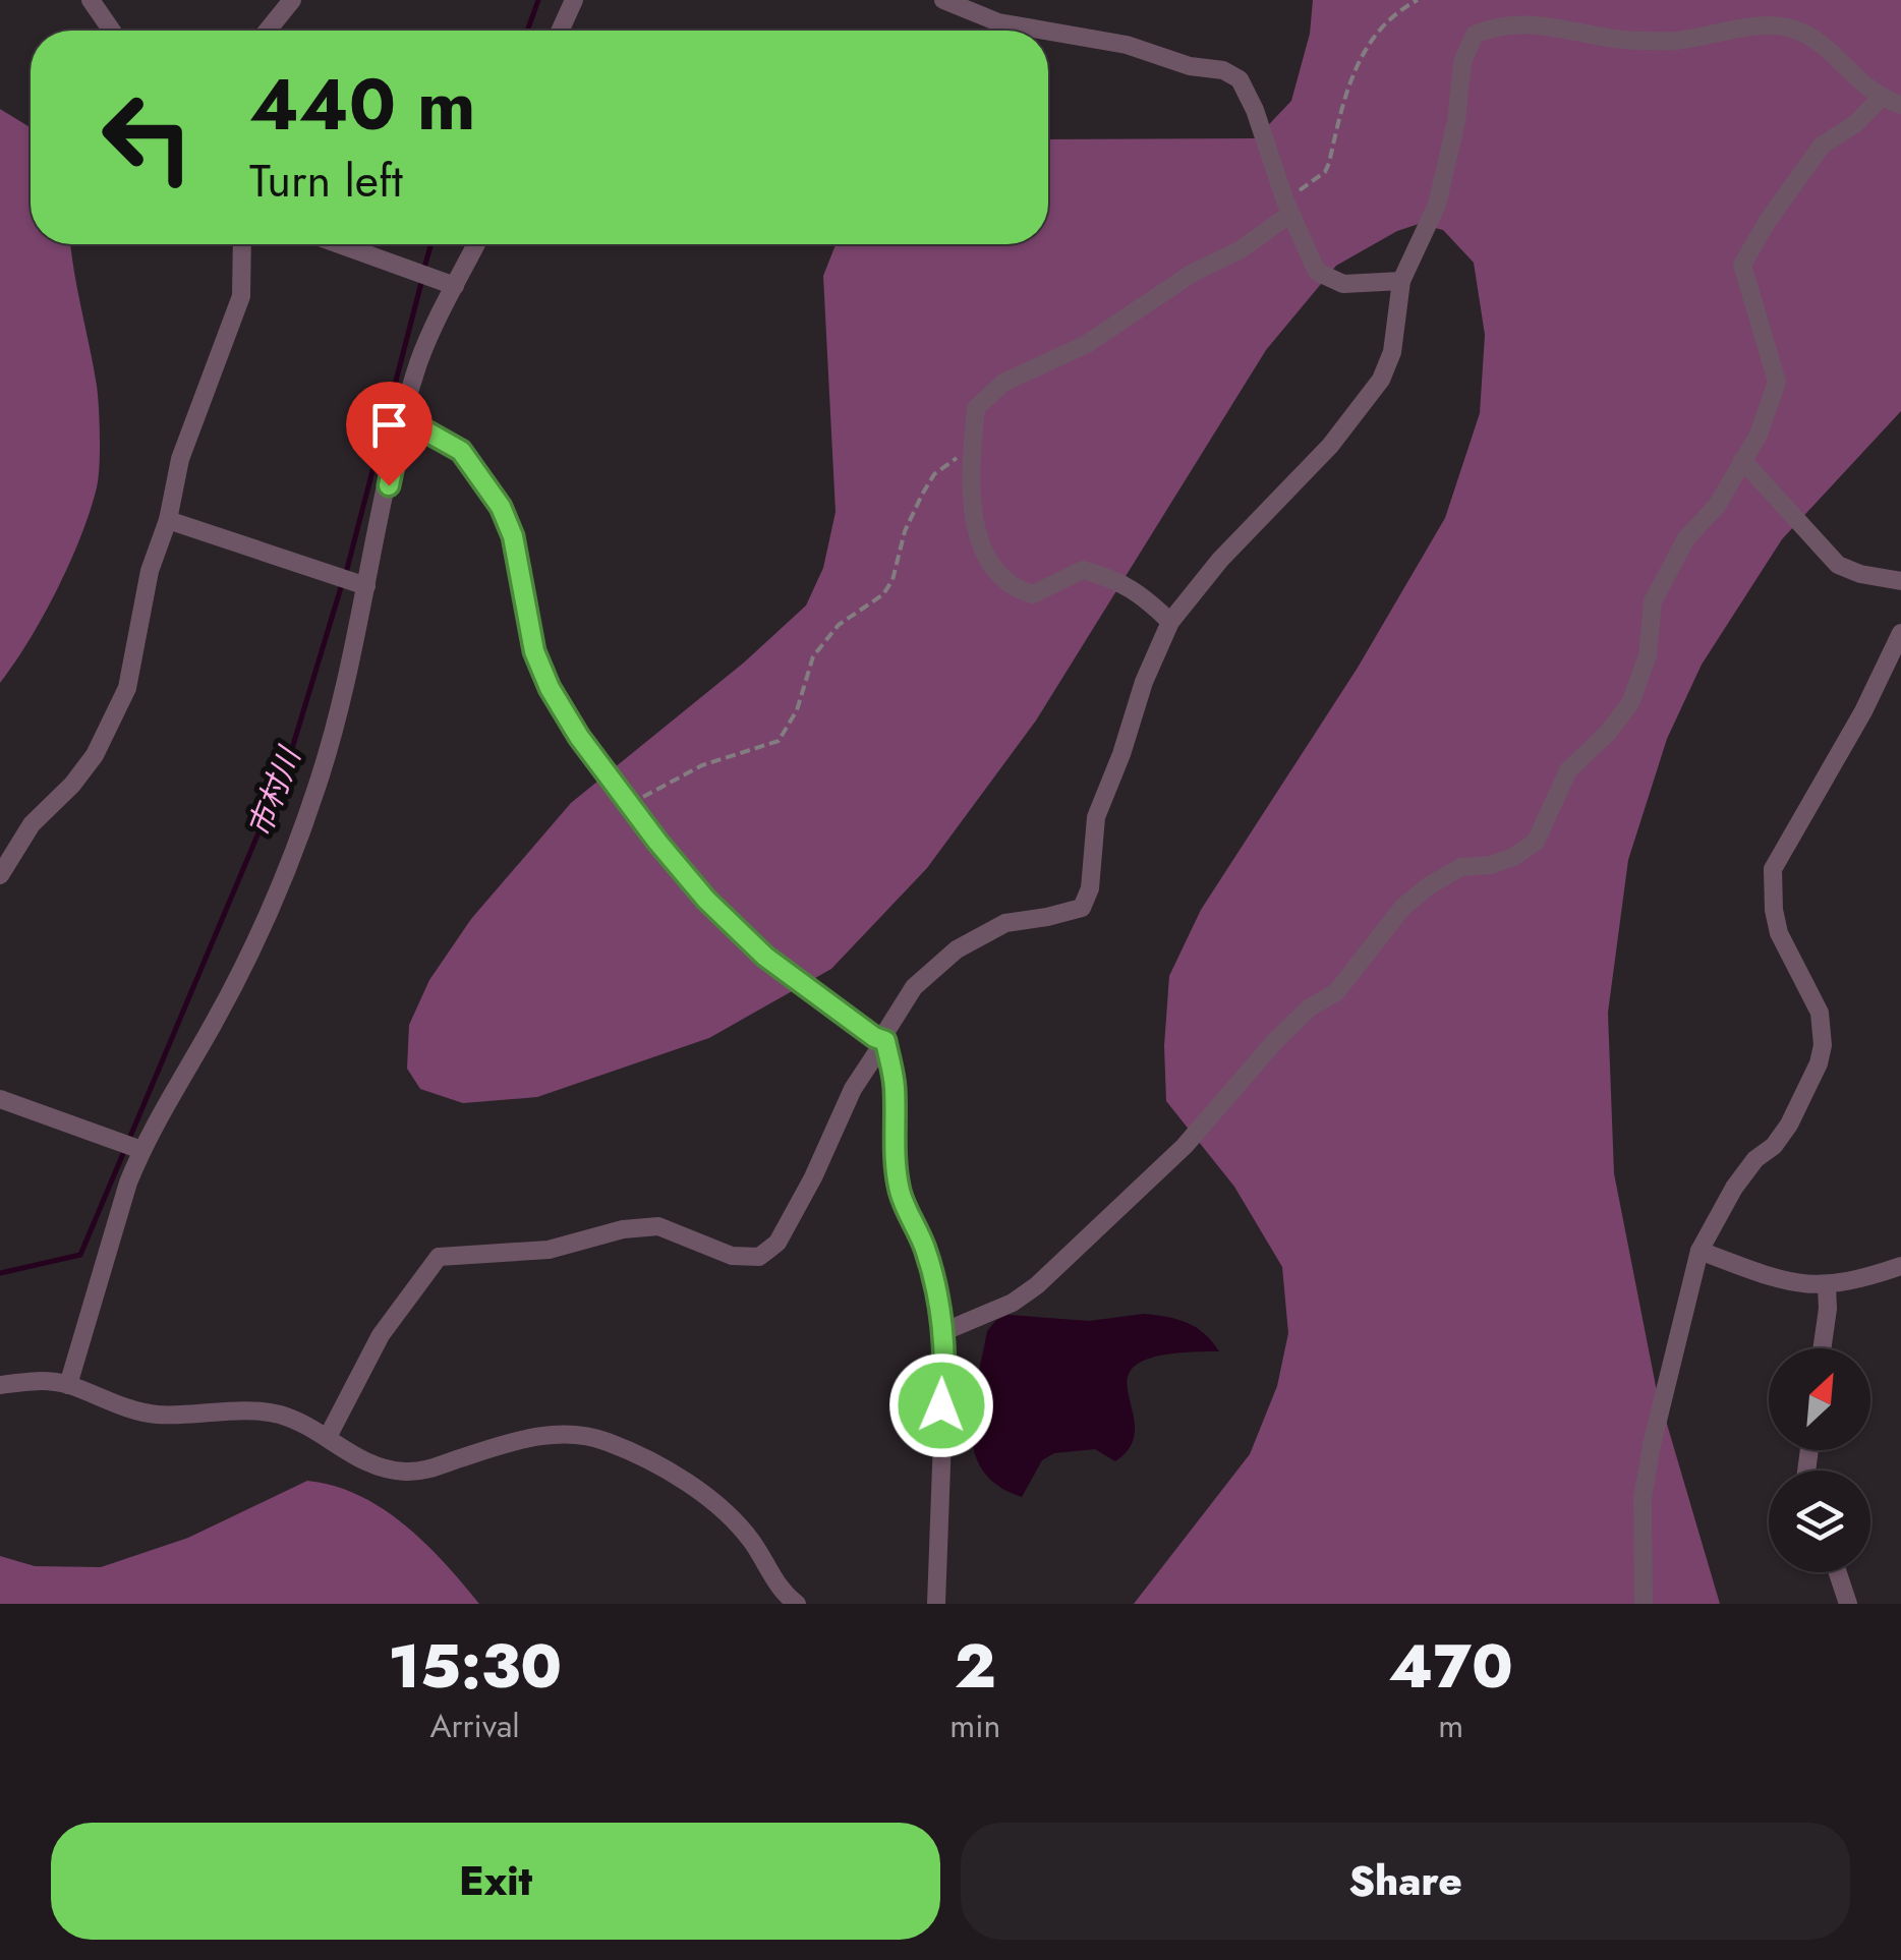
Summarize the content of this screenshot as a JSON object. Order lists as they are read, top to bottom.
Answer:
{
  "water": ["市村川"],
  "north": "top right",
  "page": {
    "turn": ["440 m", "Turn left"],
    "eta": [
      "15:30",
      "Arrival",
      "2",
      "min",
      "470",
      "m"
    ],
    "buttons": ["Exit", "Share"]
  }
}
